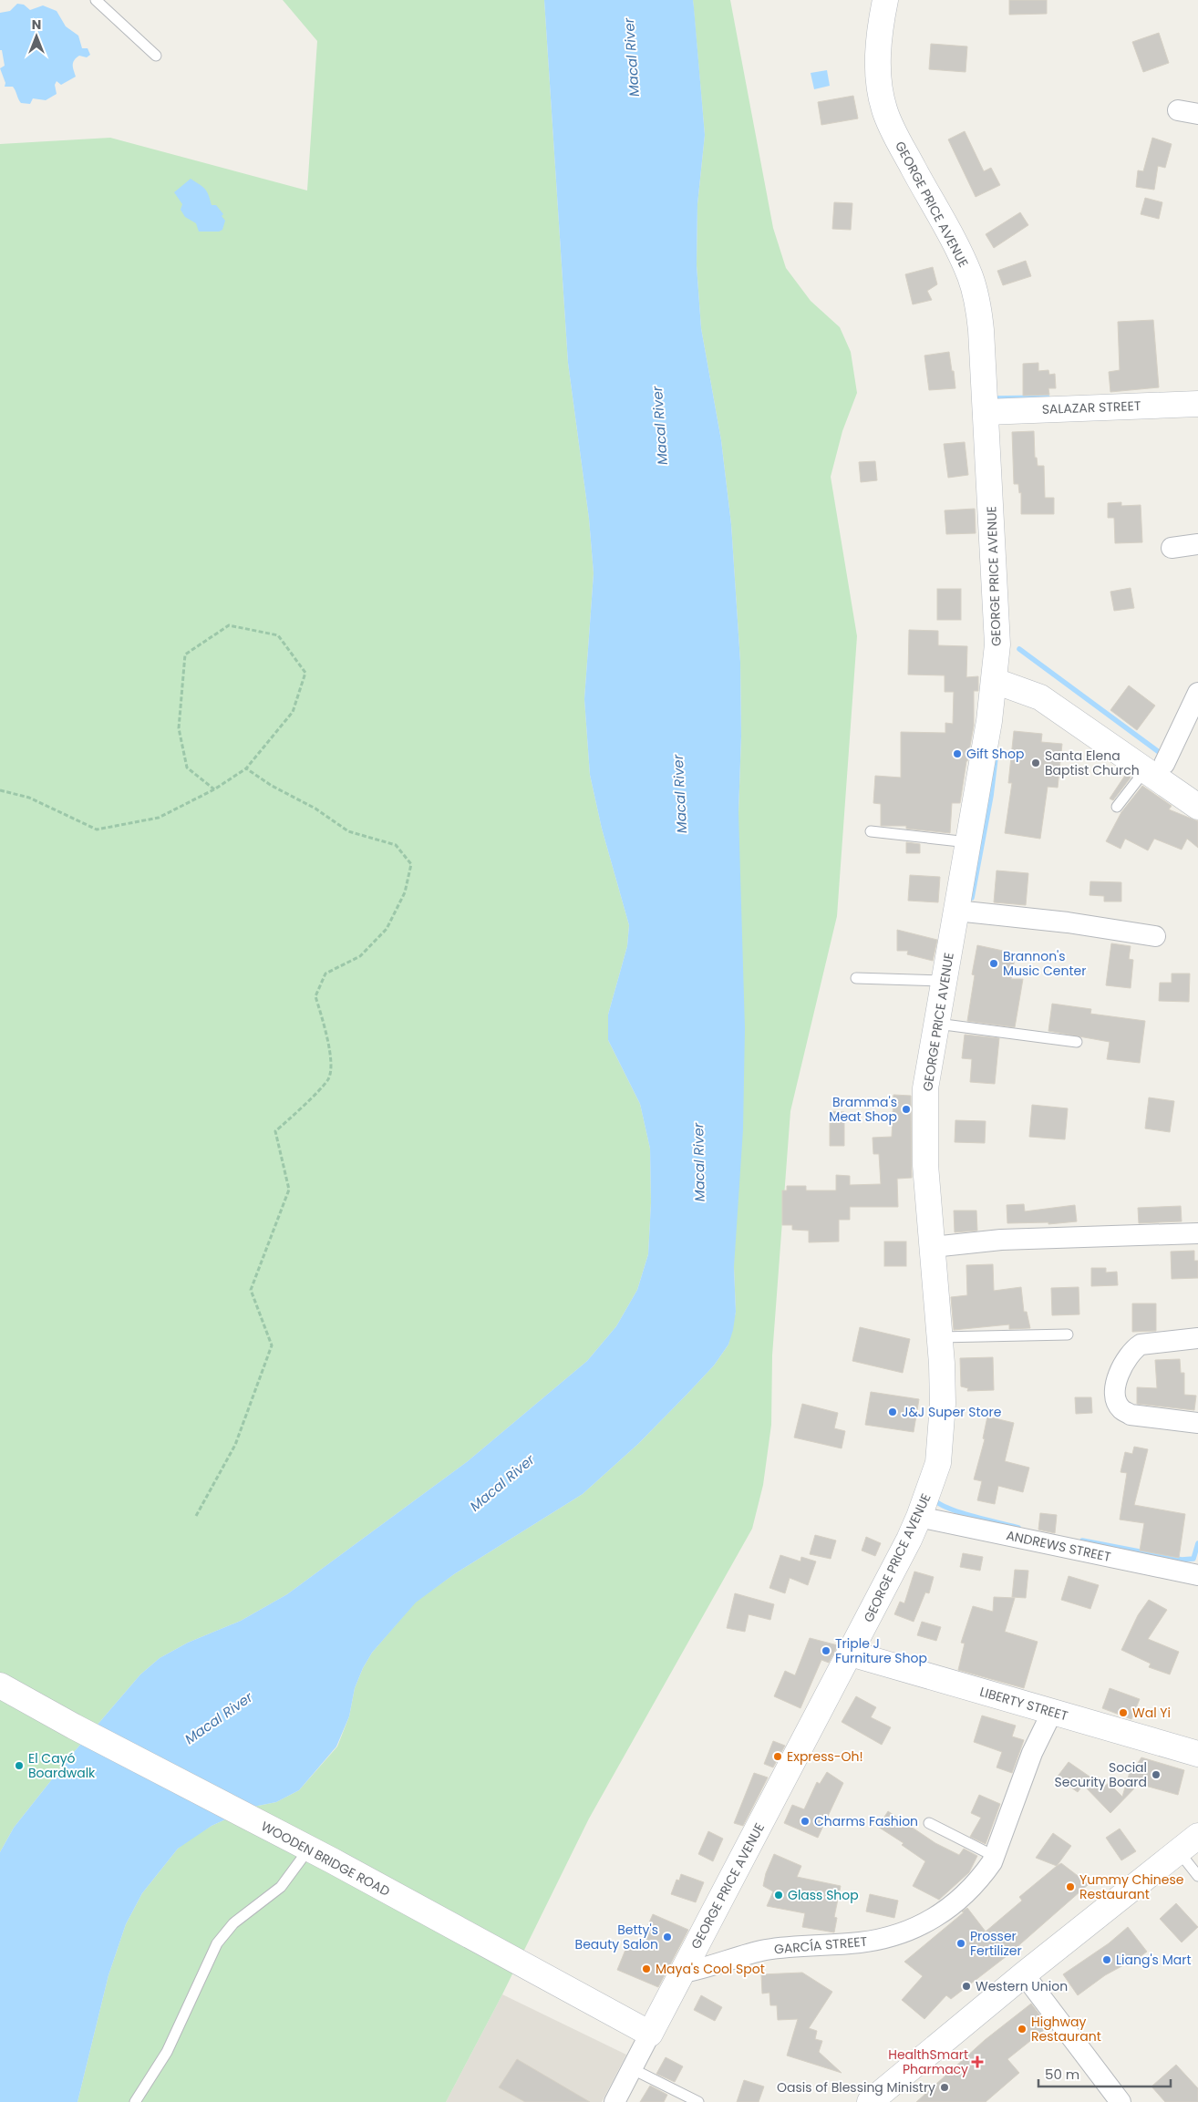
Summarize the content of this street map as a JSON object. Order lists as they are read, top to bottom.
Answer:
{
  "streets": {
    "main road": [
      "GEORGE PRICE AVENUE",
      "SALAZAR STREET",
      "LIBERTY STREET",
      "WOODEN BRIDGE ROAD"
    ],
    "street": ["ANDREWS STREET", "GARCÍA STREET"]
  },
  "crossings": [
    ["GEORGE PRICE AVENUE", "SALAZAR STREET"],
    ["GEORGE PRICE AVENUE", "ANDREWS STREET"],
    ["GEORGE PRICE AVENUE", "LIBERTY STREET"],
    ["GEORGE PRICE AVENUE", "WOODEN BRIDGE ROAD"],
    ["GEORGE PRICE AVENUE", "GARCÍA STREET"],
    ["LIBERTY STREET", "GARCÍA STREET"]
  ],
  "water": ["Macal River"],
  "places": {
    "other": [
      "Gift Shop",
      "Santa Elena Baptist Church",
      "Brannon's Music Center",
      "Bramma's Meat Shop",
      "J&J Super Store",
      "Triple J Furniture Shop",
      "Wal Yi",
      "Express-Oh!",
      "El Cayó Boardwalk",
      "Social Security Board",
      "Charms Fashion",
      "Yummy Chinese Restaurant",
      "Glass Shop",
      "Betty's Beauty Salon",
      "Prosser Fertilizer",
      "Liang's Mart",
      "Maya's Cool Spot",
      "Western Union",
      "Highway Restaurant",
      "Oasis of Blessing Ministry"
    ],
    "health": ["HealthSmart Pharmacy"]
  },
  "scale_bar": "50 m",
  "north": "top"
}
